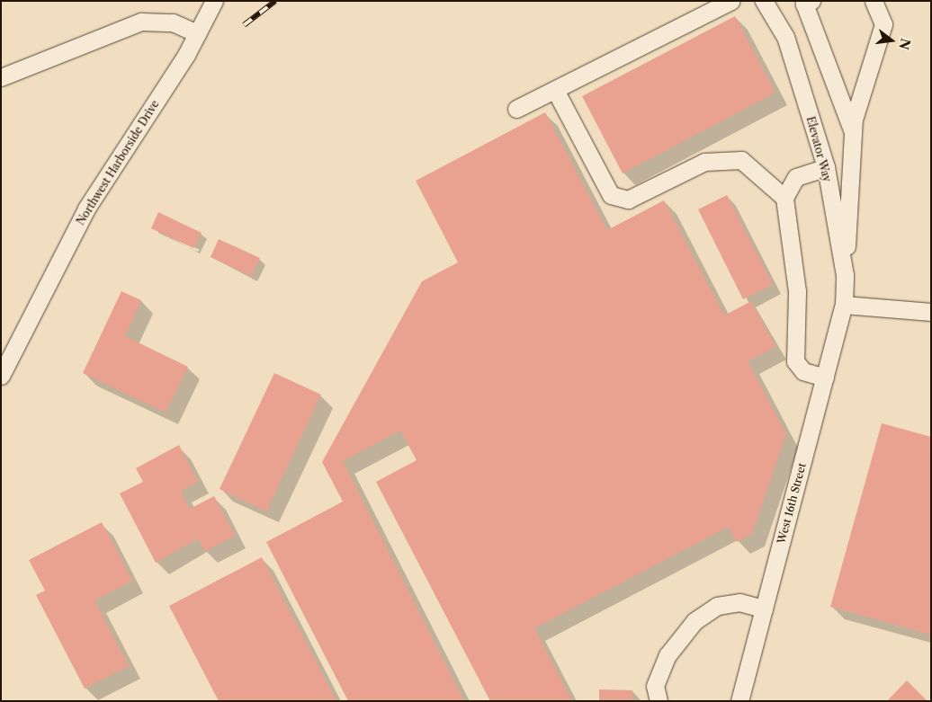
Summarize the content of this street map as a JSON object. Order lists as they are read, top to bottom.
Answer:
{
  "streets": {
    "street": ["Elevator Way", "Northwest Harborside Drive", "West 16th Street"]
  },
  "crossings": [
    ["Elevator Way", "West 16th Street"]
  ],
  "north": "right"
}
